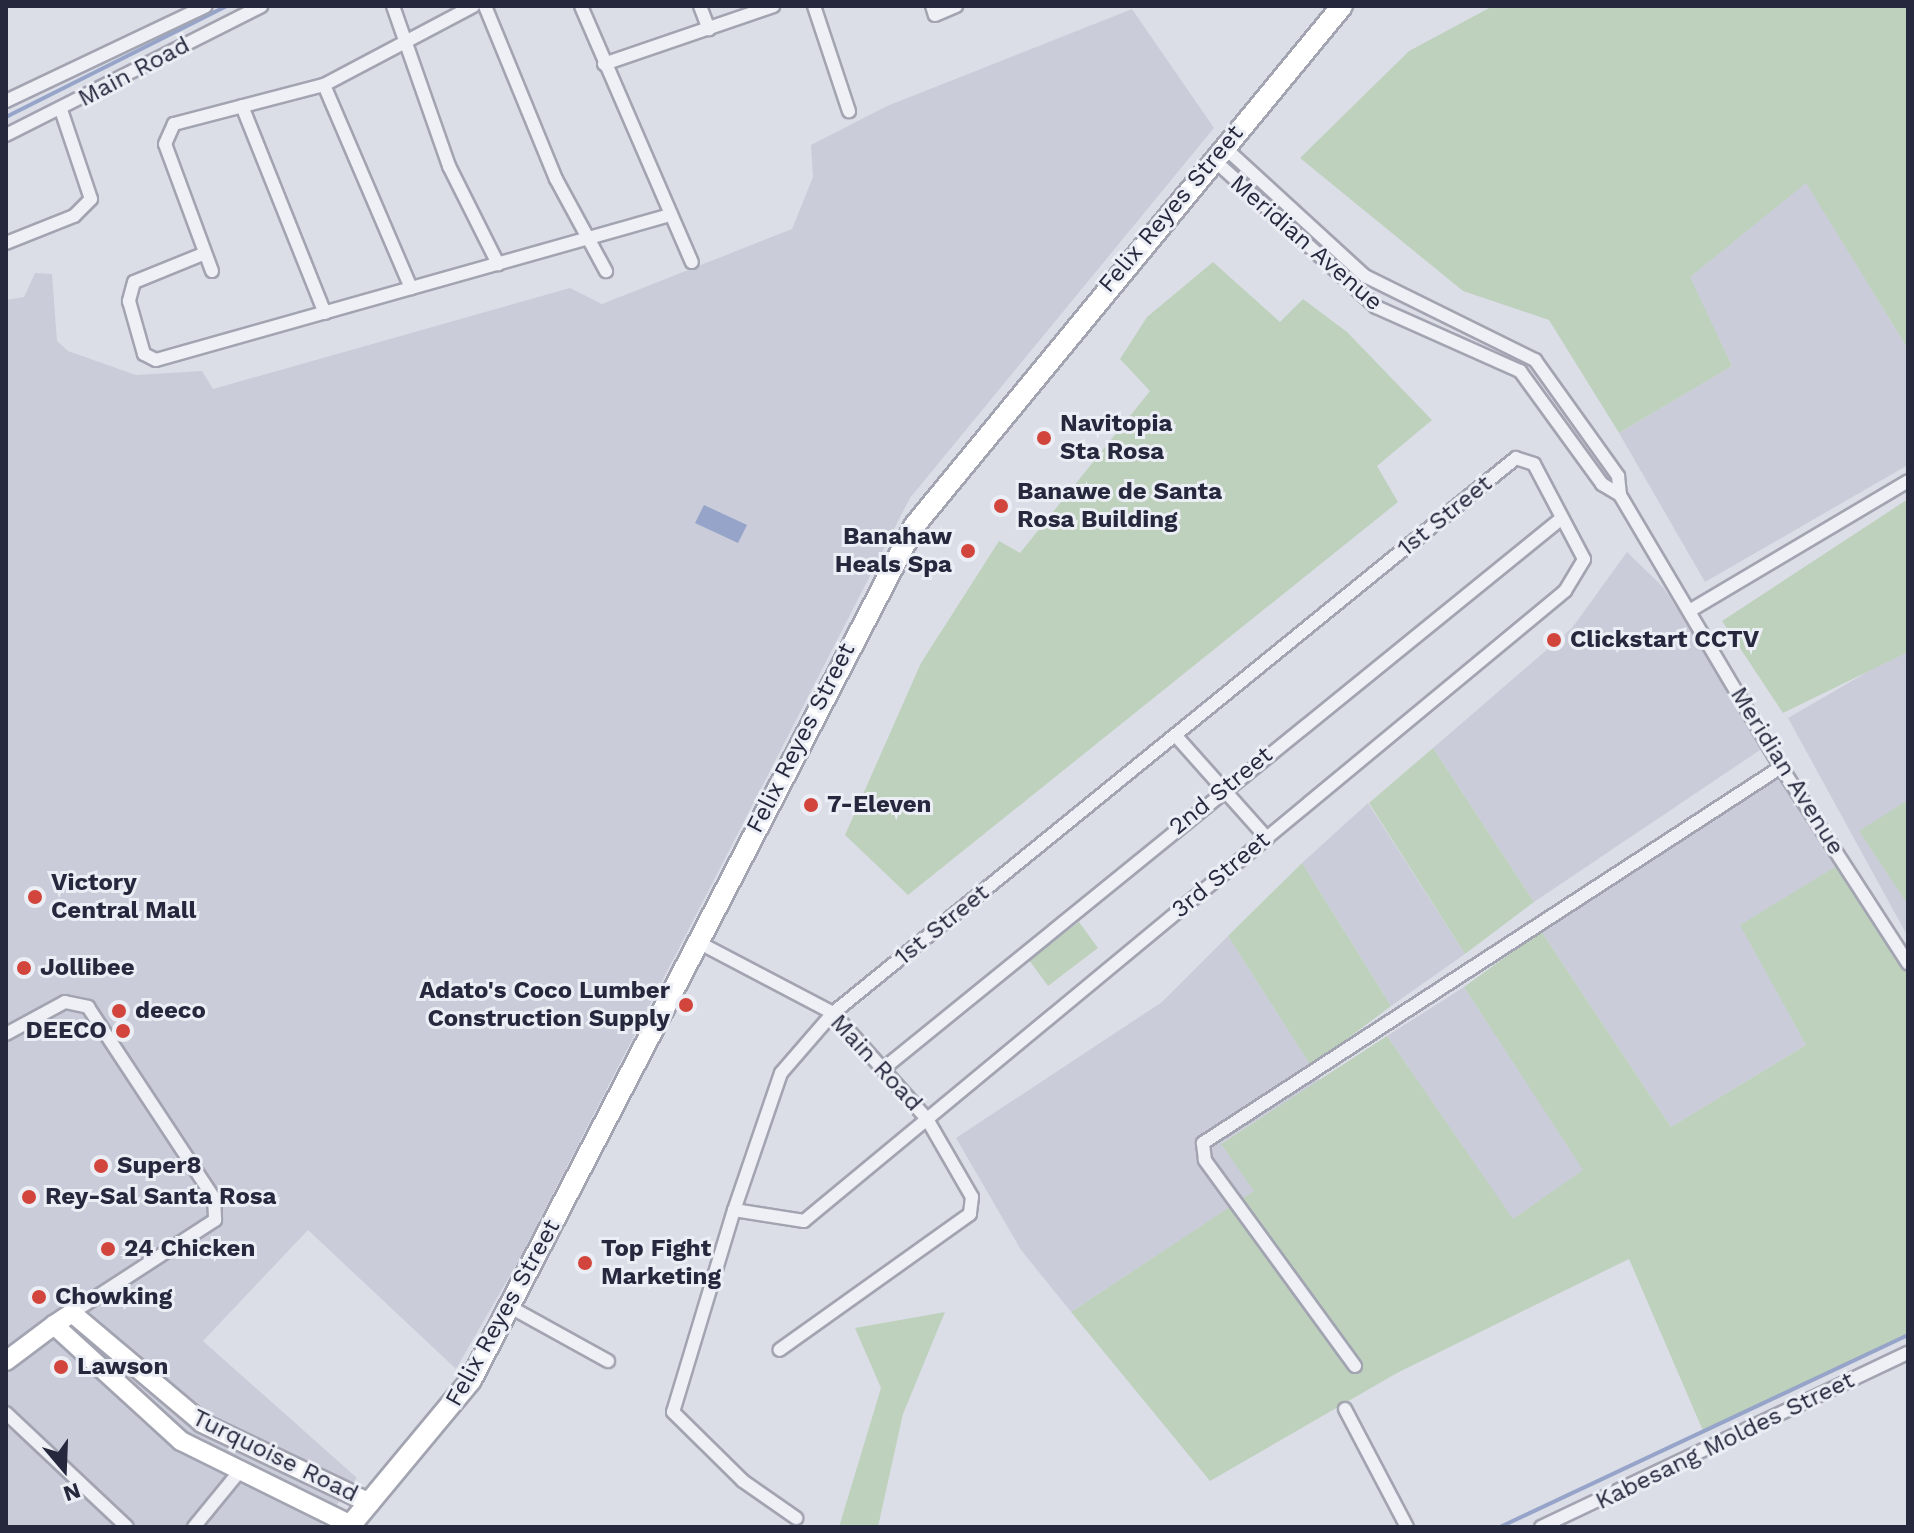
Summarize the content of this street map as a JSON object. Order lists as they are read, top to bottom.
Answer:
{
  "streets": {
    "main road": ["Felix Reyes Street"],
    "street": [
      "Main Road",
      "Meridian Avenue",
      "1st Street",
      "2nd Street",
      "3rd Street",
      "Kabesang Moldes Street",
      "Turquoise Road"
    ]
  },
  "crossings": [
    ["Main Road", "Felix Reyes Street"],
    ["Main Road", "1st Street"],
    ["Main Road", "2nd Street"],
    ["Main Road", "3rd Street"],
    ["Felix Reyes Street", "Meridian Avenue"],
    ["Felix Reyes Street", "Turquoise Road"],
    ["1st Street", "3rd Street"],
    ["2nd Street", "3rd Street"]
  ],
  "places": [
    "Navitopia Sta Rosa",
    "Banawe de Santa Rosa Building",
    "Banahaw Heals Spa",
    "Clickstart CCTV",
    "7-Eleven",
    "Victory Central Mall",
    "Jollibee",
    "Adato's Coco Lumber Construction Supply",
    "deeco",
    "DEECO",
    "Super8",
    "Rey-Sal Santa Rosa",
    "24 Chicken",
    "Top Fight Marketing",
    "Chowking",
    "Lawson"
  ],
  "north": "bottom"
}
